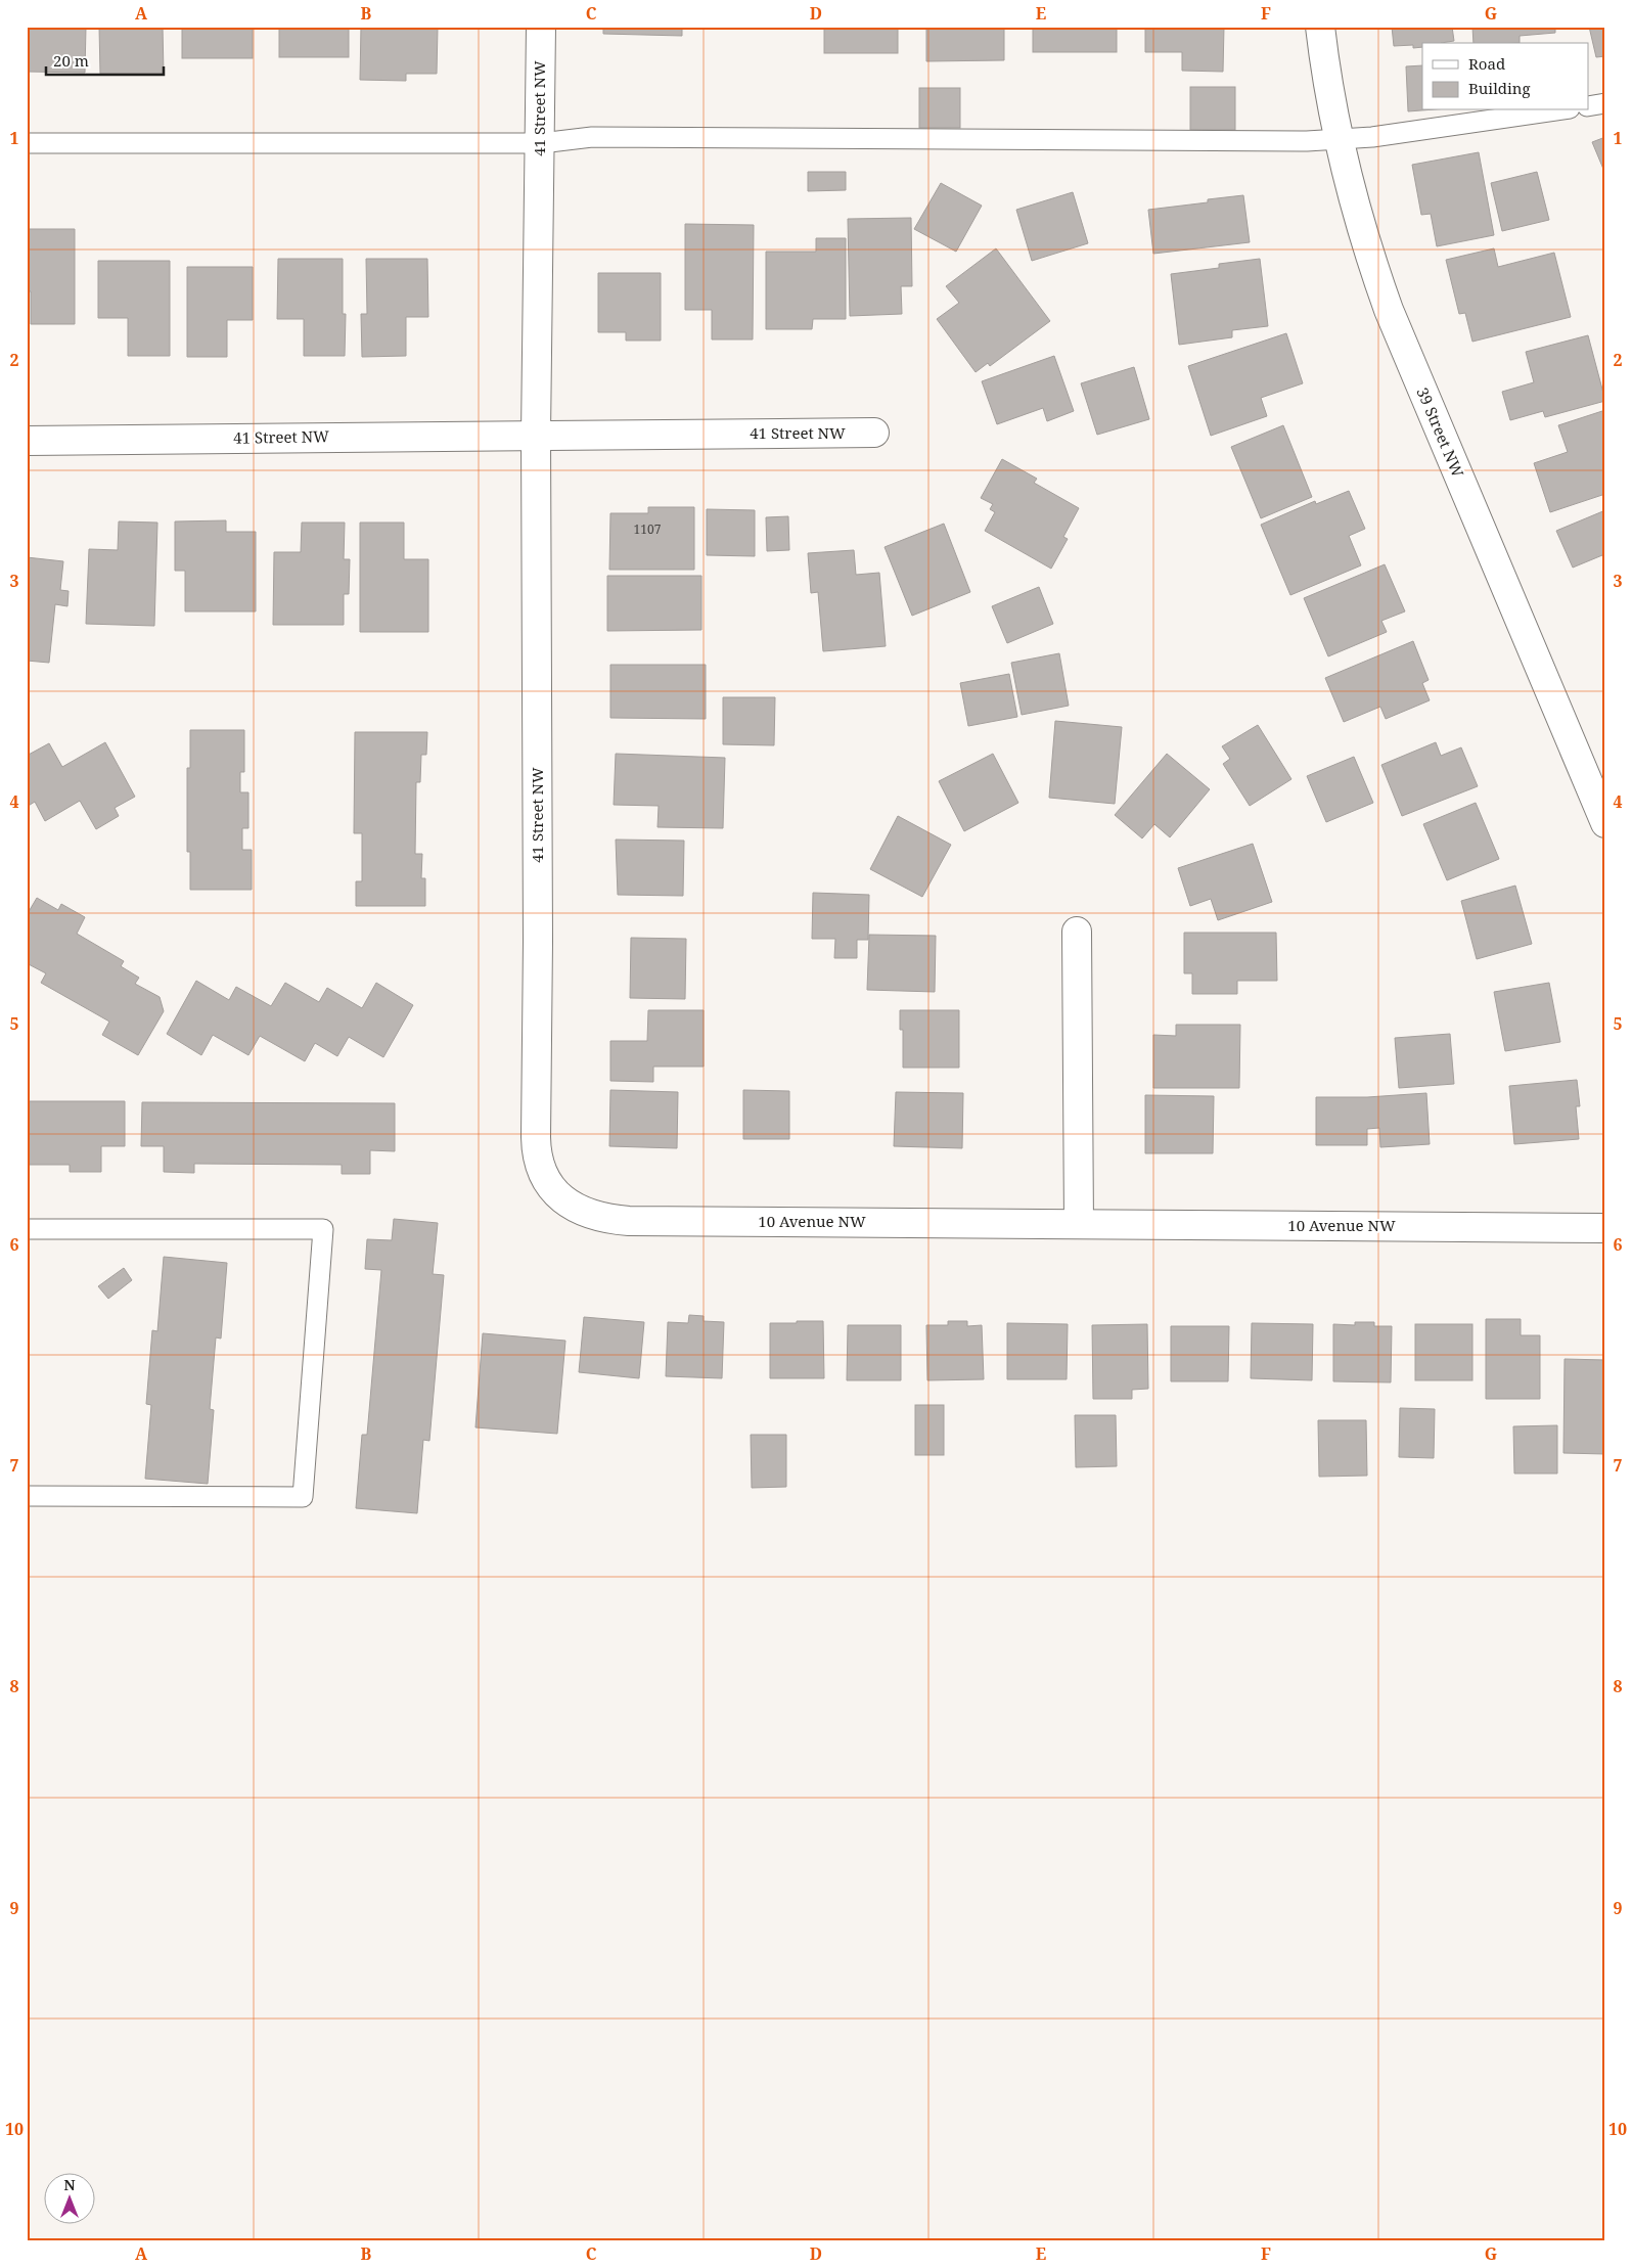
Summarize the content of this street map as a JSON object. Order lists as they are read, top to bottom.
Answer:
{
  "streets": {
    "street": ["41 Street NW", "39 Street NW", "10 Avenue NW"]
  },
  "crossings": [
    ["41 Street NW", "10 Avenue NW"]
  ],
  "house_numbers": ["1107"],
  "legend": ["Road", "Building"],
  "scale_bar": "20 m",
  "north": "top",
  "grid": {
    "columns": [
      "A",
      "B",
      "C",
      "D",
      "E",
      "F",
      "G"
    ],
    "rows": [
      "1",
      "2",
      "3",
      "4",
      "5",
      "6",
      "7",
      "8",
      "9",
      "10"
    ]
  }
}
